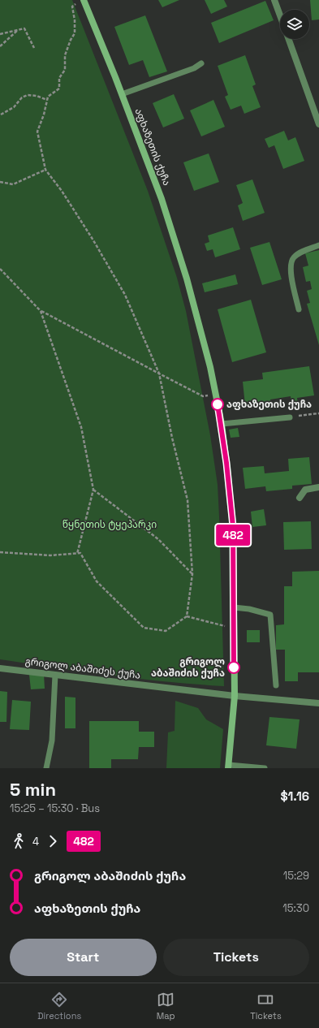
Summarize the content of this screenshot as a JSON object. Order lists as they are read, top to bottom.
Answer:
{
  "streets": {
    "street": ["აფხაზეთის ქუჩა", "გრიგოლ აბაშიძეს ქუჩა"]
  },
  "crossings": [
    ["აფხაზეთის ქუჩა", "გრიგოლ აბაშიძეს ქუჩა"]
  ],
  "parks": ["წყნეთის ტყეპარკი"],
  "places": ["აფხაზეთის ქუჩა", "გრიგოლ აბაშიძის ქუჩა"],
  "lines": ["bus line 482"],
  "page": {
    "on_map": "482",
    "heading": ["5 min", "15:25 – 15:30 · Bus", "$1.16"],
    "legs": ["4", "482"],
    "list": [
      {
        "name": "გრიგოლ აბაშიძის ქუჩა",
        "value": "15:29"
      },
      {
        "name": "აფხაზეთის ქუჩა",
        "value": "15:30"
      }
    ],
    "buttons": ["Start", "Tickets"],
    "tabs": ["Directions", "Map", "Tickets"]
  }
}
